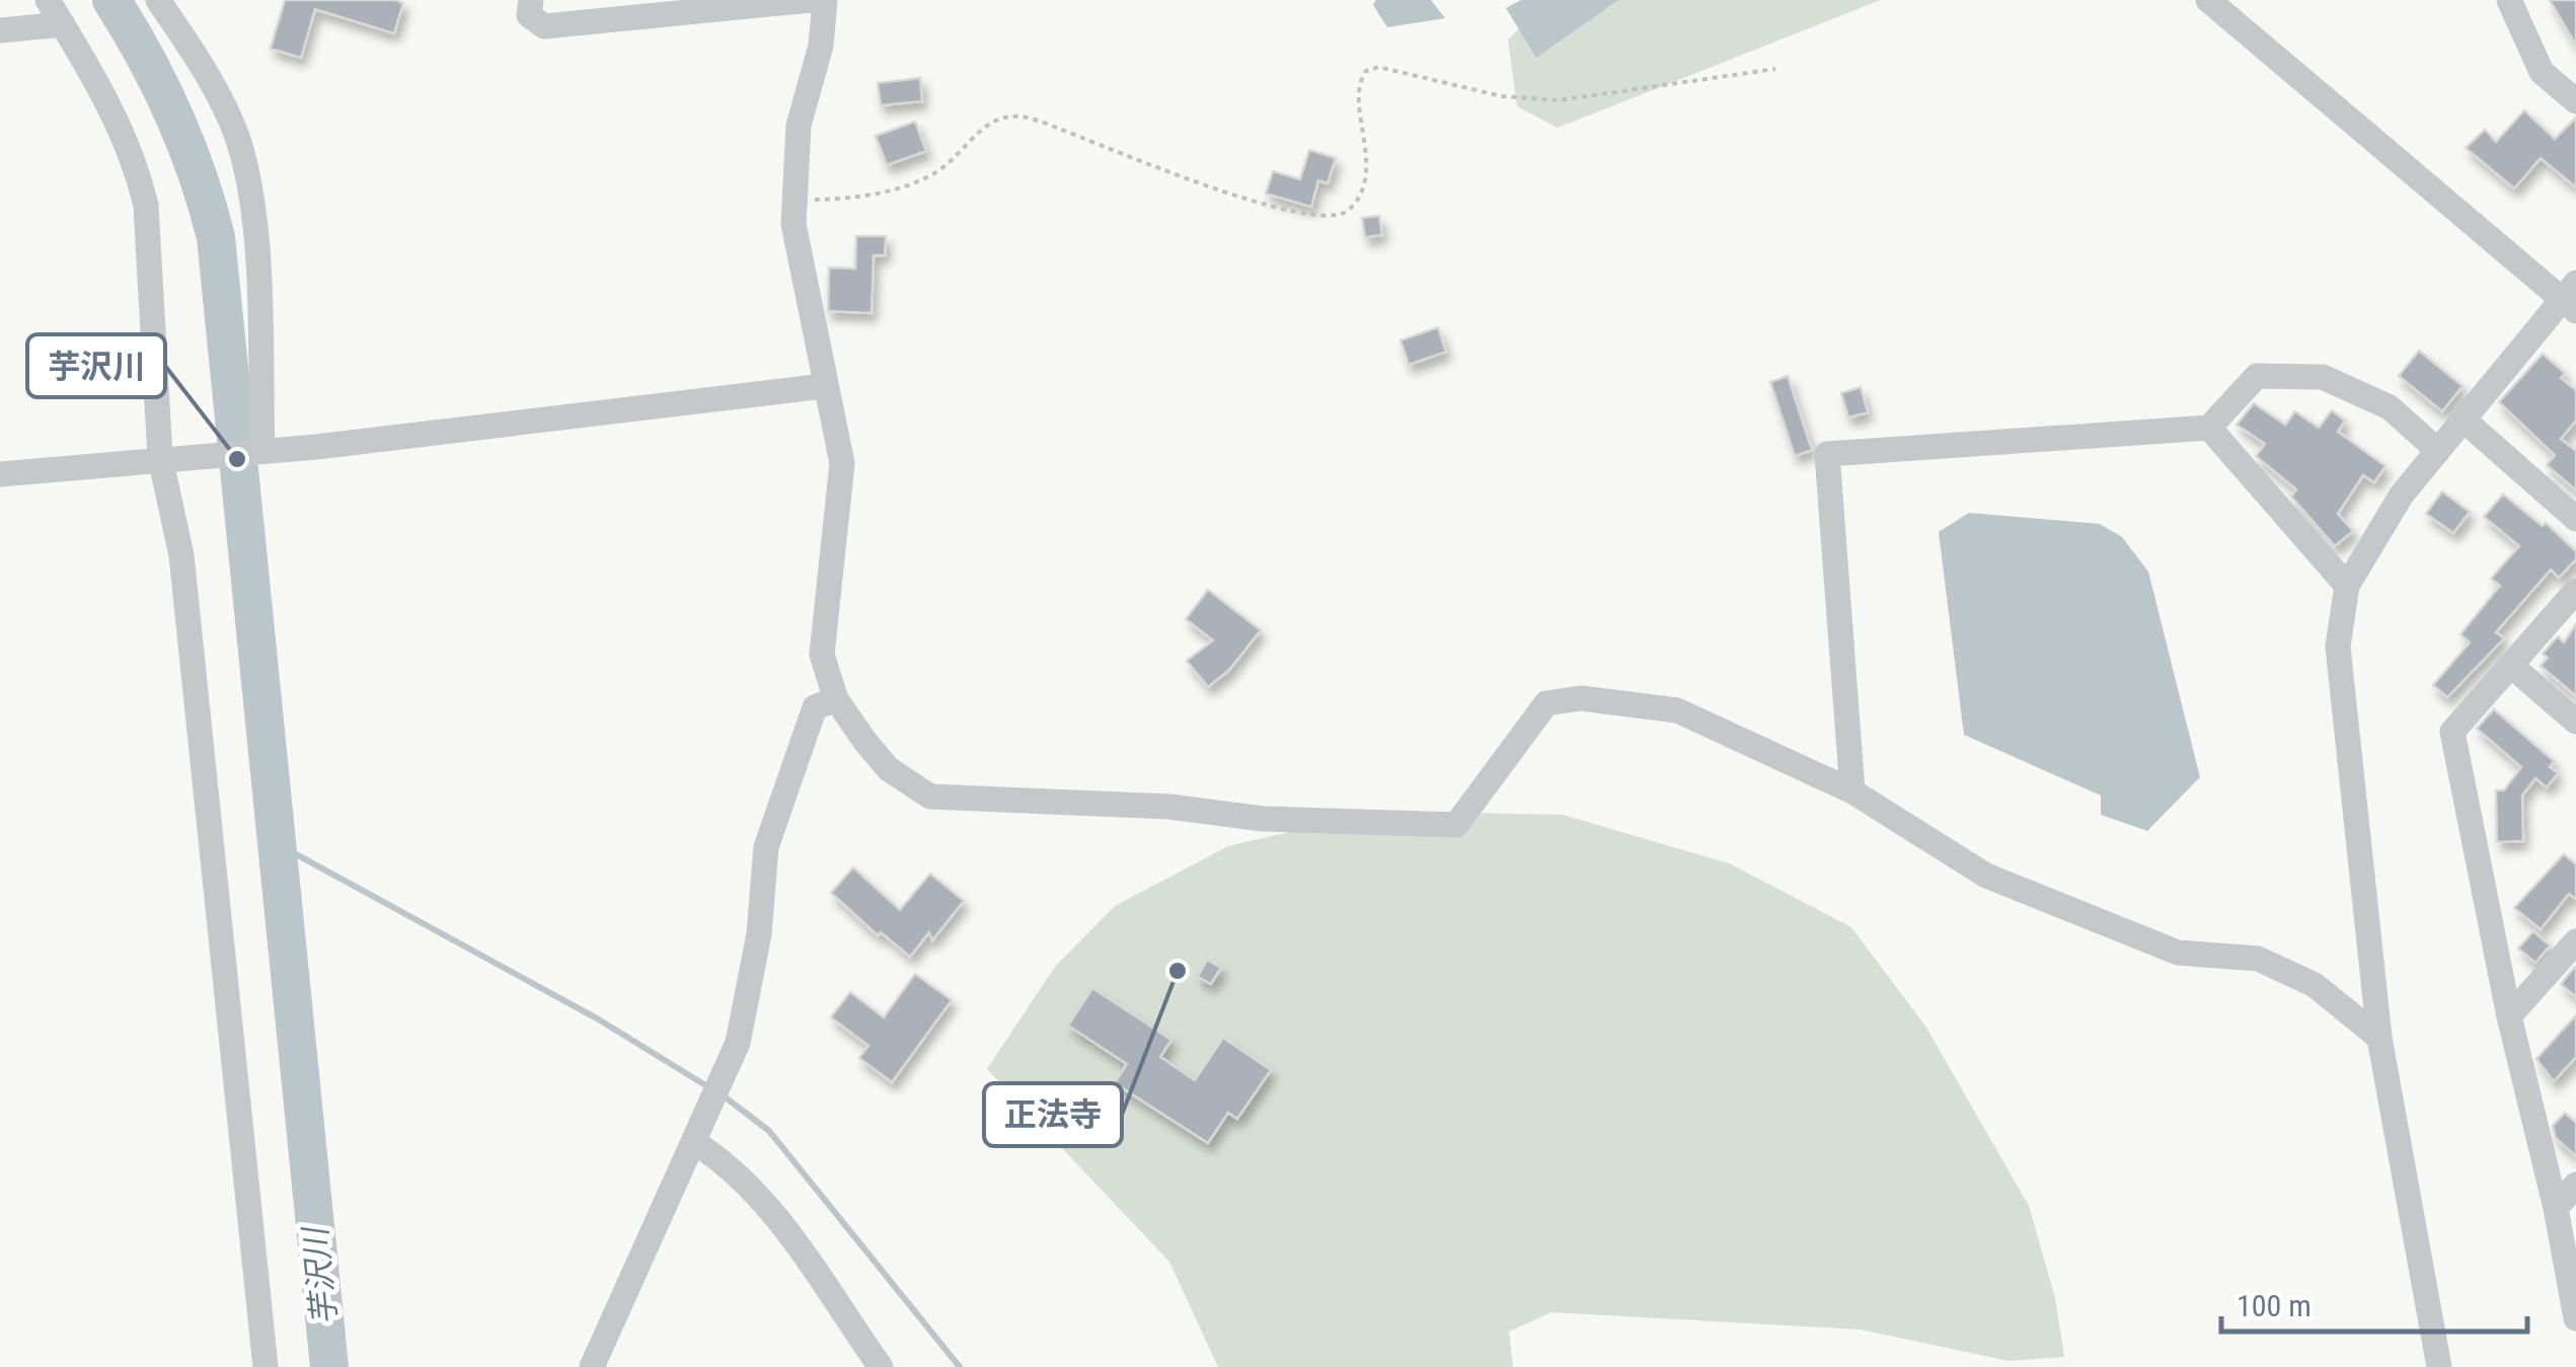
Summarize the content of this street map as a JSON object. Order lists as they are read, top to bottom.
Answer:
{
  "water": ["芋沢川"],
  "places": ["芋沢川", "正法寺"],
  "scale_bar": "100 m"
}
